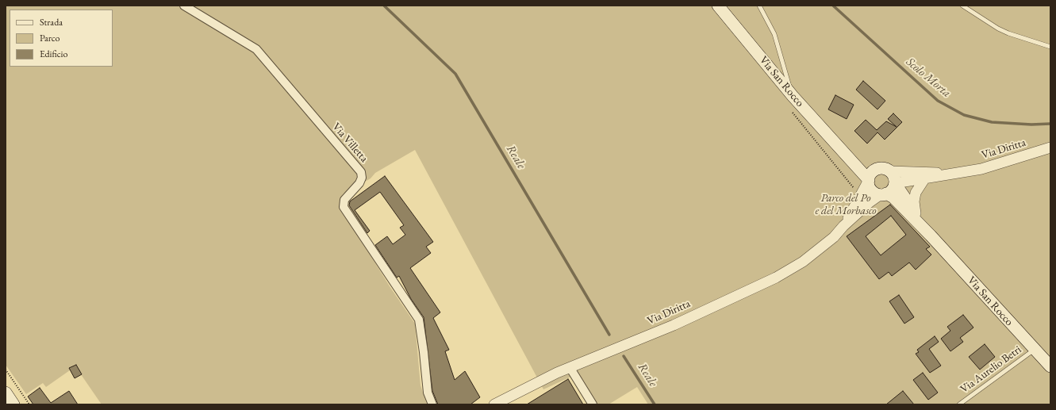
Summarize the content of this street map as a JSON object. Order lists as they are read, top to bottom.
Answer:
{
  "streets": {
    "main road": ["Via San Rocco"],
    "street": ["Via Villetta", "Via Diritta"],
    "lane": ["Via Aurelio Betri"]
  },
  "crossings": [
    ["Via San Rocco", "Via Diritta"],
    ["Via San Rocco", "Via Aurelio Betri"]
  ],
  "water": ["Scolo Morta", "Reale"],
  "parks": ["Parco del Po e del Morbasco"],
  "legend": ["Strada", "Parco", "Edificio"]
}
